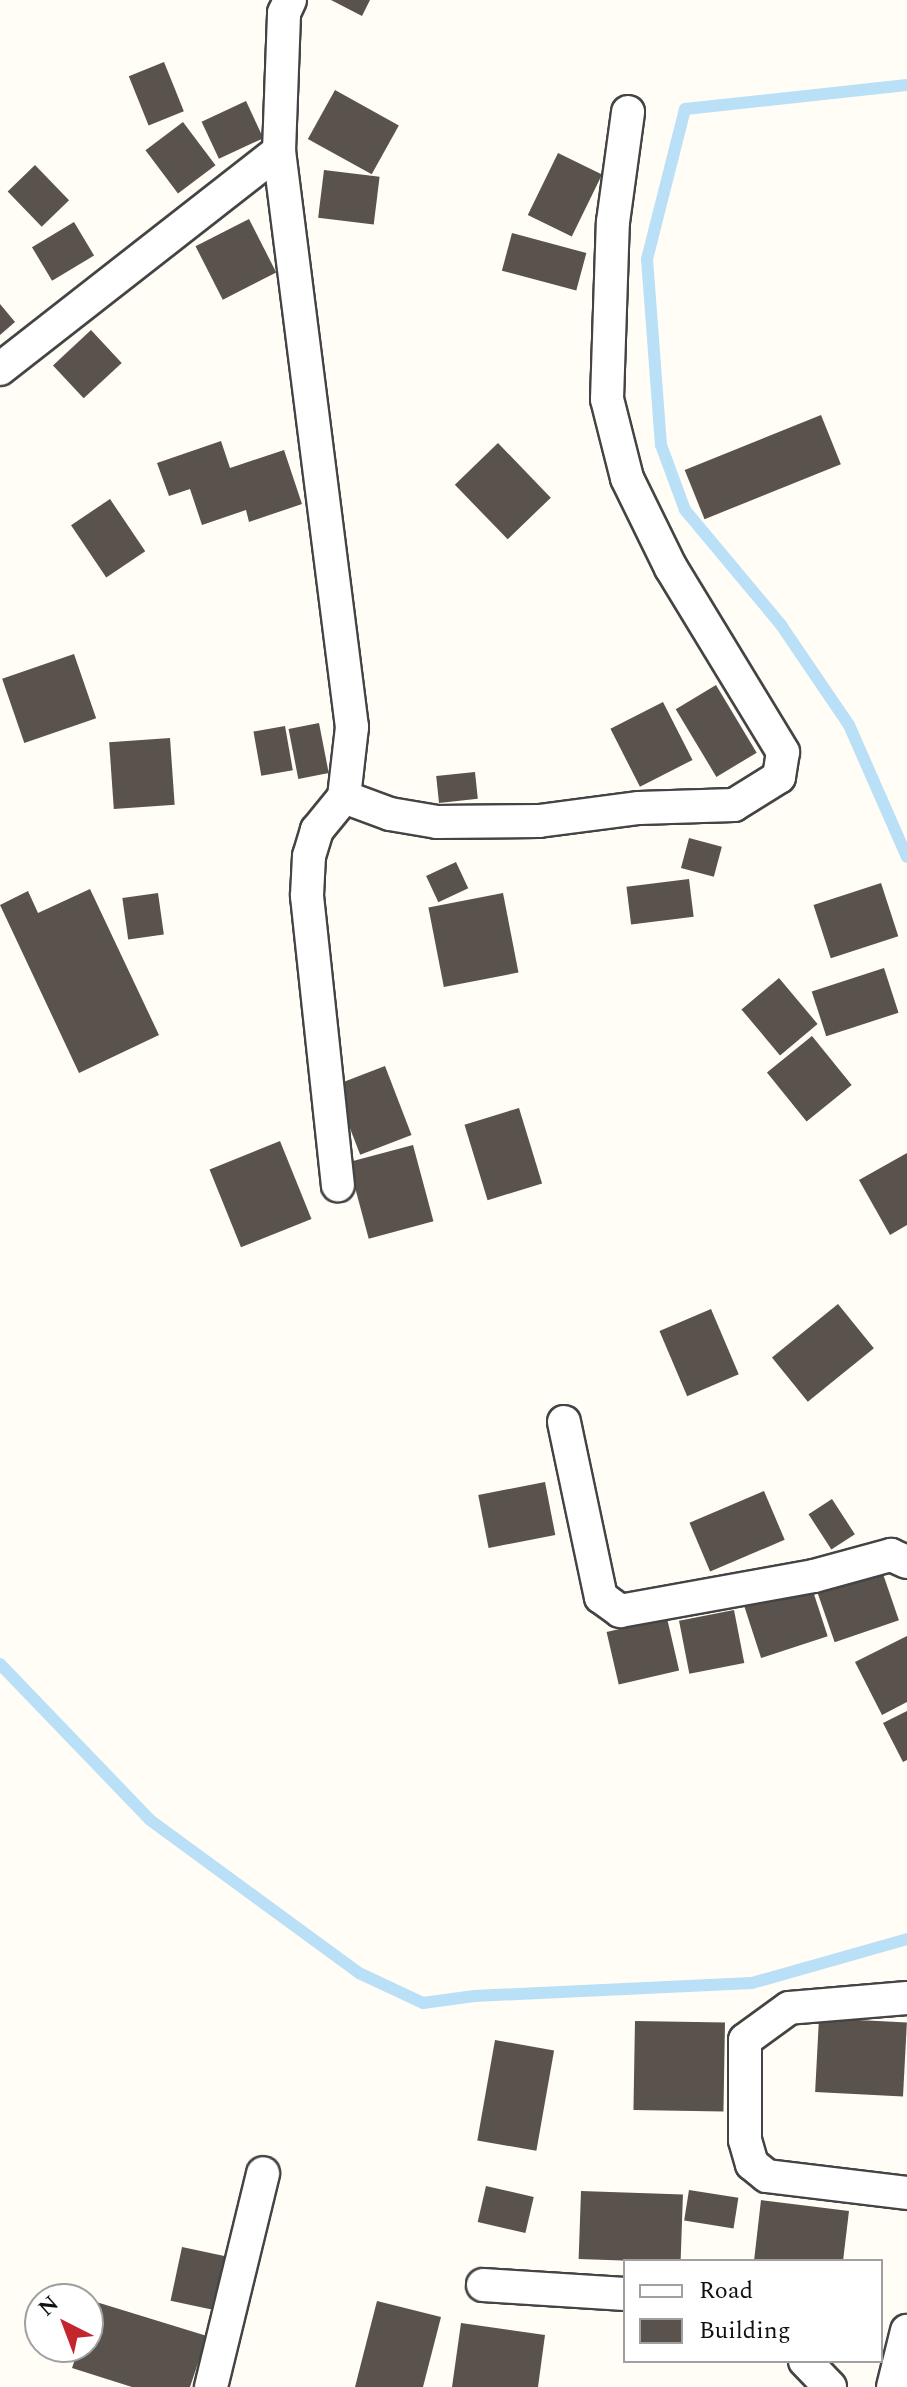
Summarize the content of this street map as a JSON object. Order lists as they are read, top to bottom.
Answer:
{
  "legend": ["Road", "Building"],
  "north": "top left"
}
